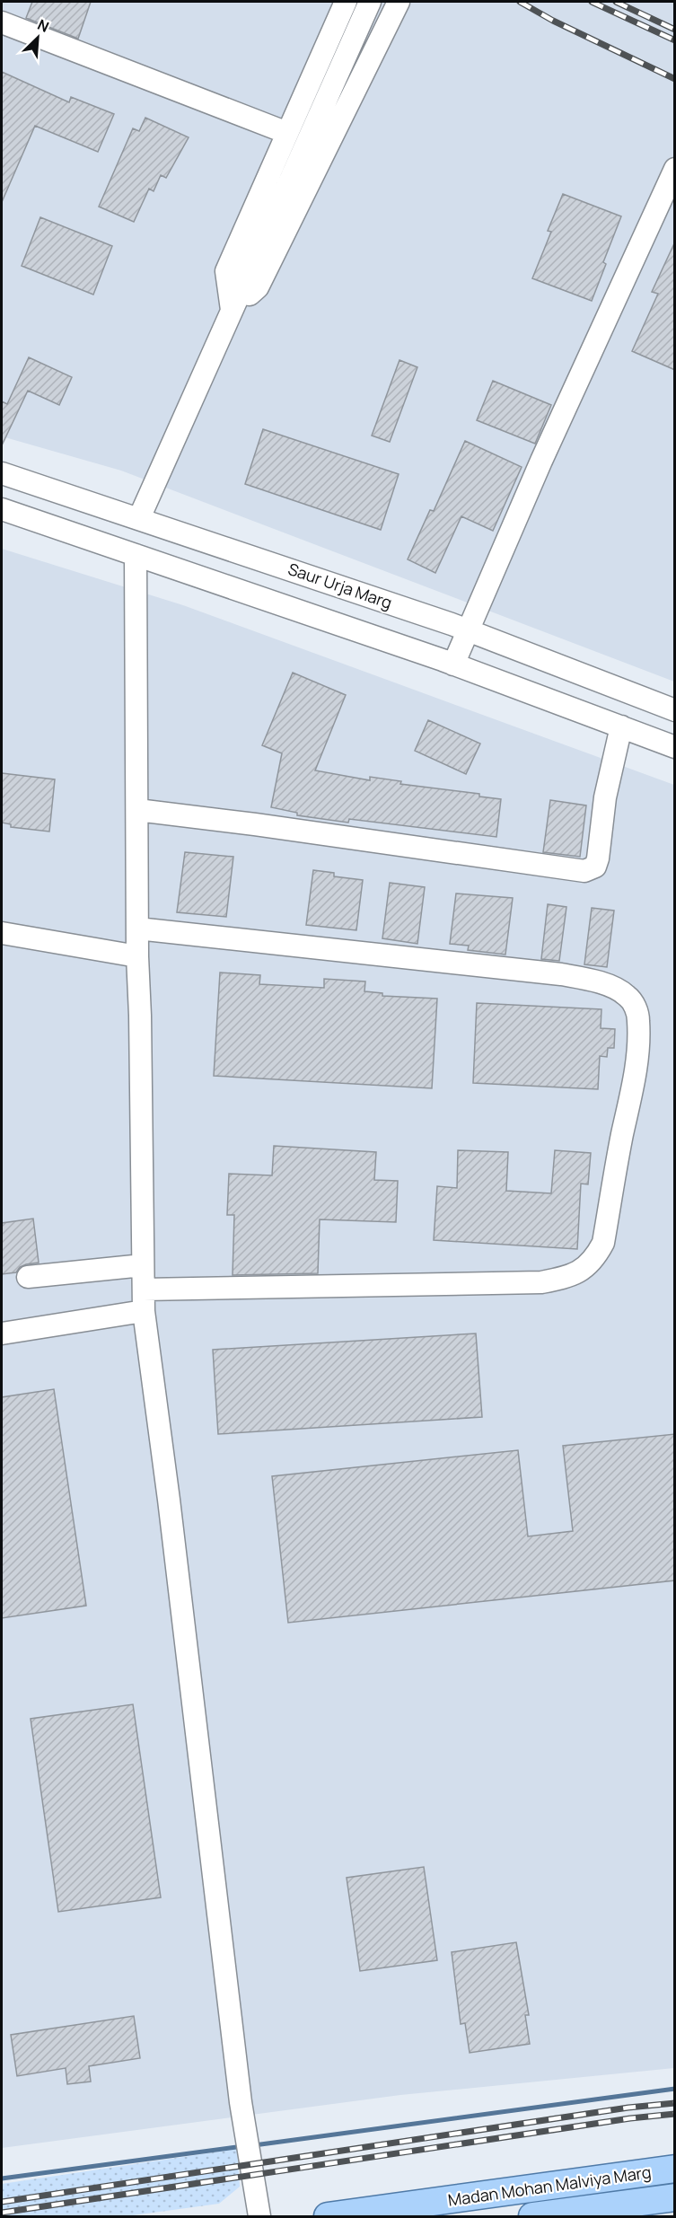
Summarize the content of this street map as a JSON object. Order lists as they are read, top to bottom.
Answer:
{
  "streets": {
    "main road": ["Madan Mohan Malviya Marg"],
    "street": ["Saur Urja Marg"]
  },
  "north": "top right"
}
